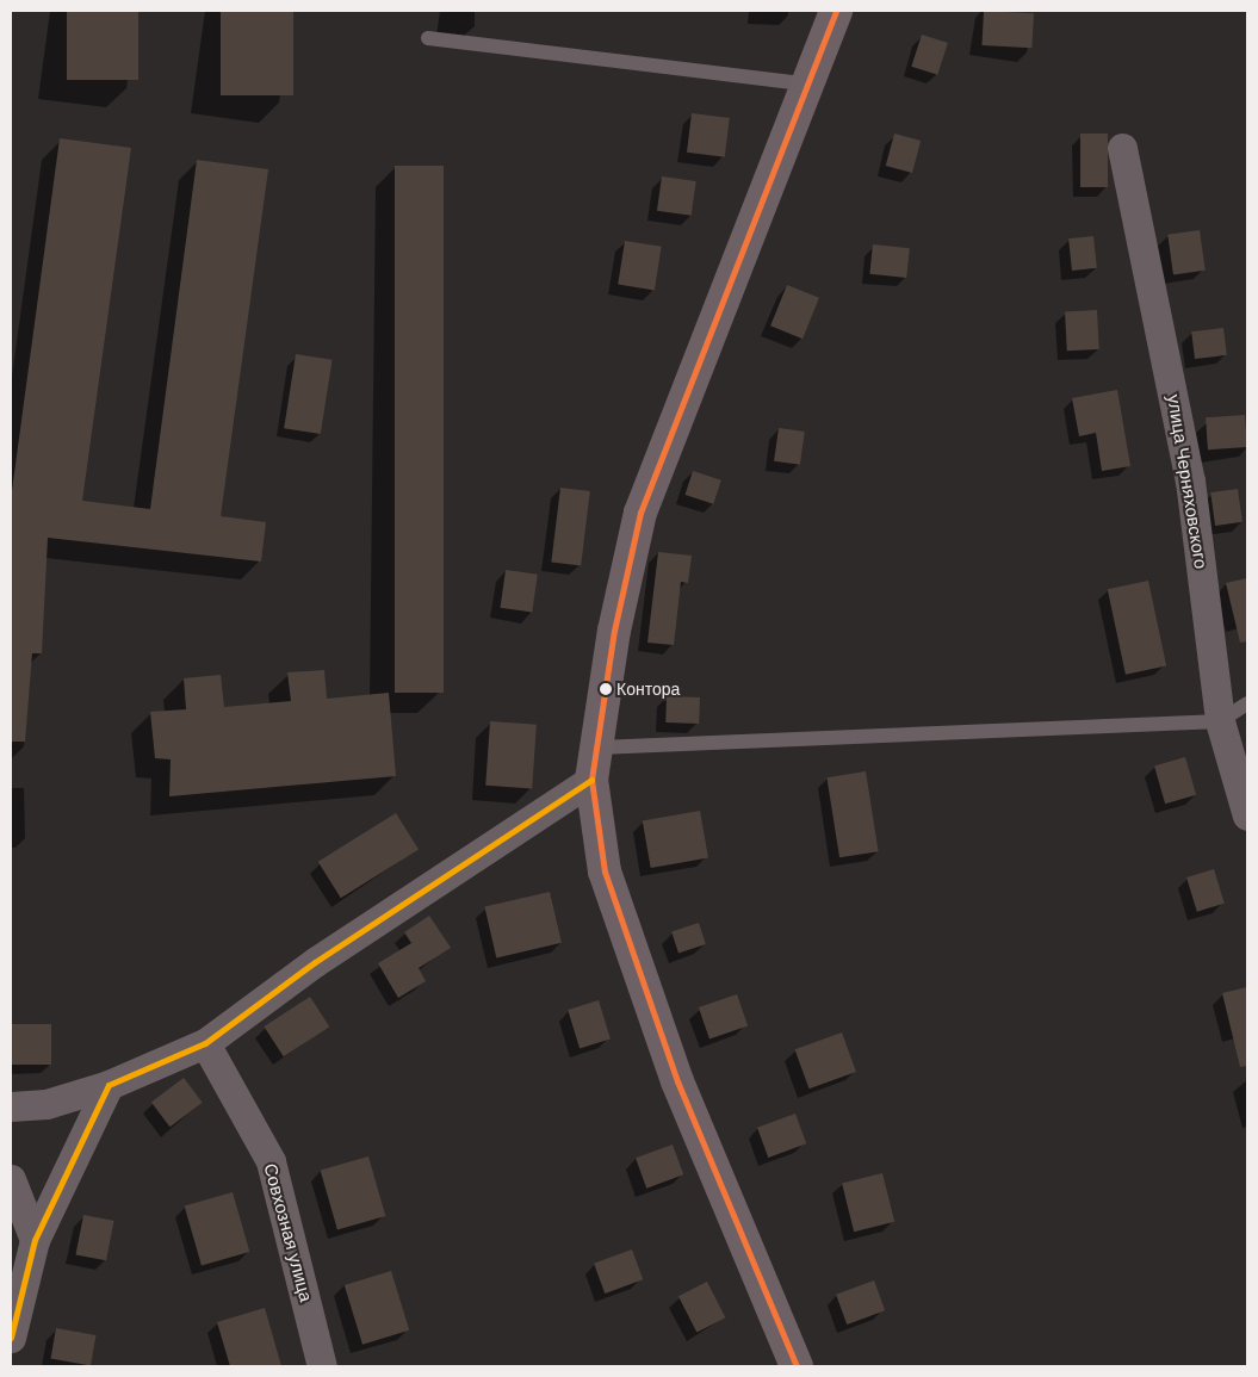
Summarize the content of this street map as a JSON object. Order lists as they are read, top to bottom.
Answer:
{
  "streets": {
    "street": ["улица Черняховского", "Совхозная улица"]
  },
  "places": ["Контора"]
}
